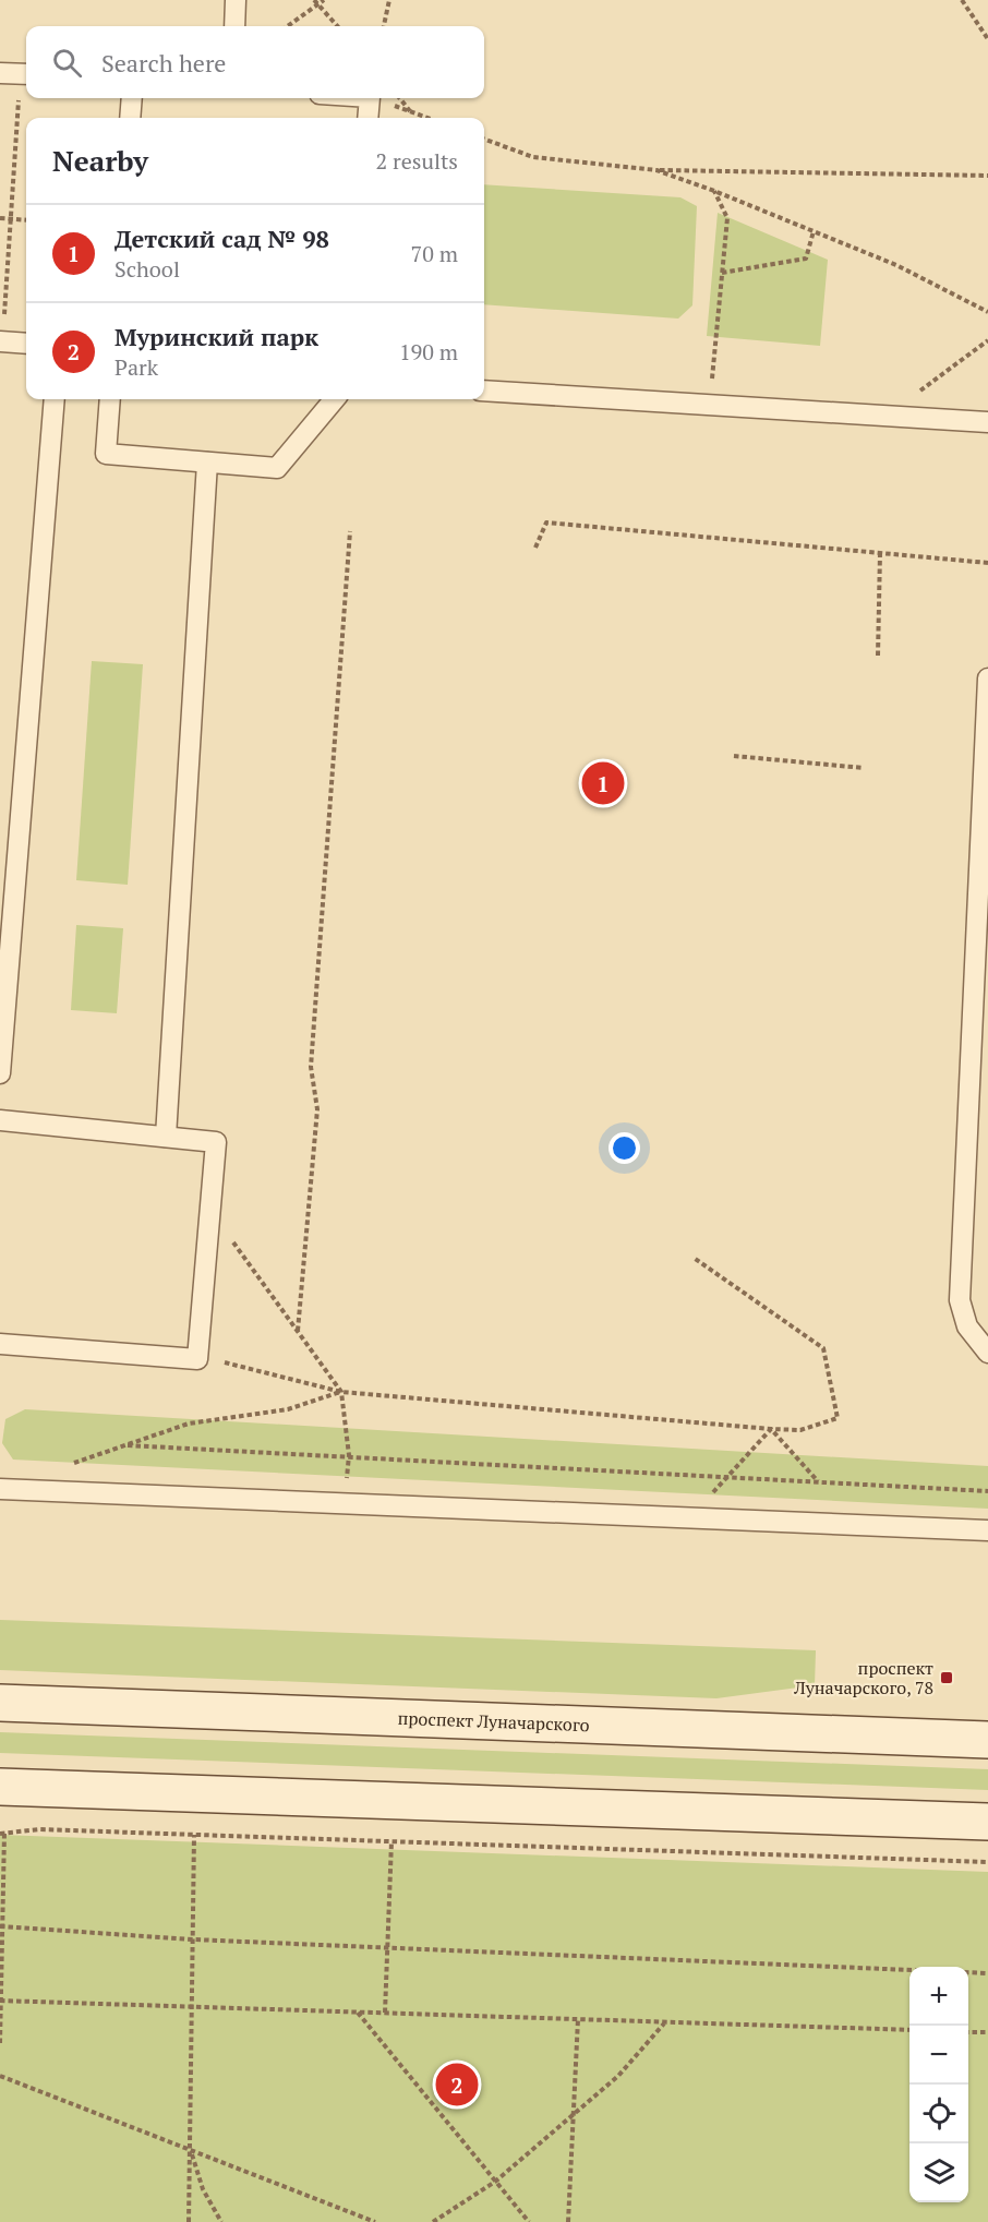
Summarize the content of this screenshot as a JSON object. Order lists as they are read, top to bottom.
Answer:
{
  "streets": {
    "main road": ["проспект Луначарского"]
  },
  "places": {
    "transit": ["проспект Луначарского, 78"]
  },
  "page": {
    "search": "Search here",
    "heading": ["Nearby", "2 results"],
    "list": [
      {
        "mark": "1",
        "name": "Детский сад № 98",
        "note": "School",
        "value": "70 m"
      },
      {
        "mark": "2",
        "name": "Муринский парк",
        "note": "Park",
        "value": "190 m"
      }
    ],
    "pins": ["1", "2"],
    "map_buttons": ["+", "−"]
  }
}
